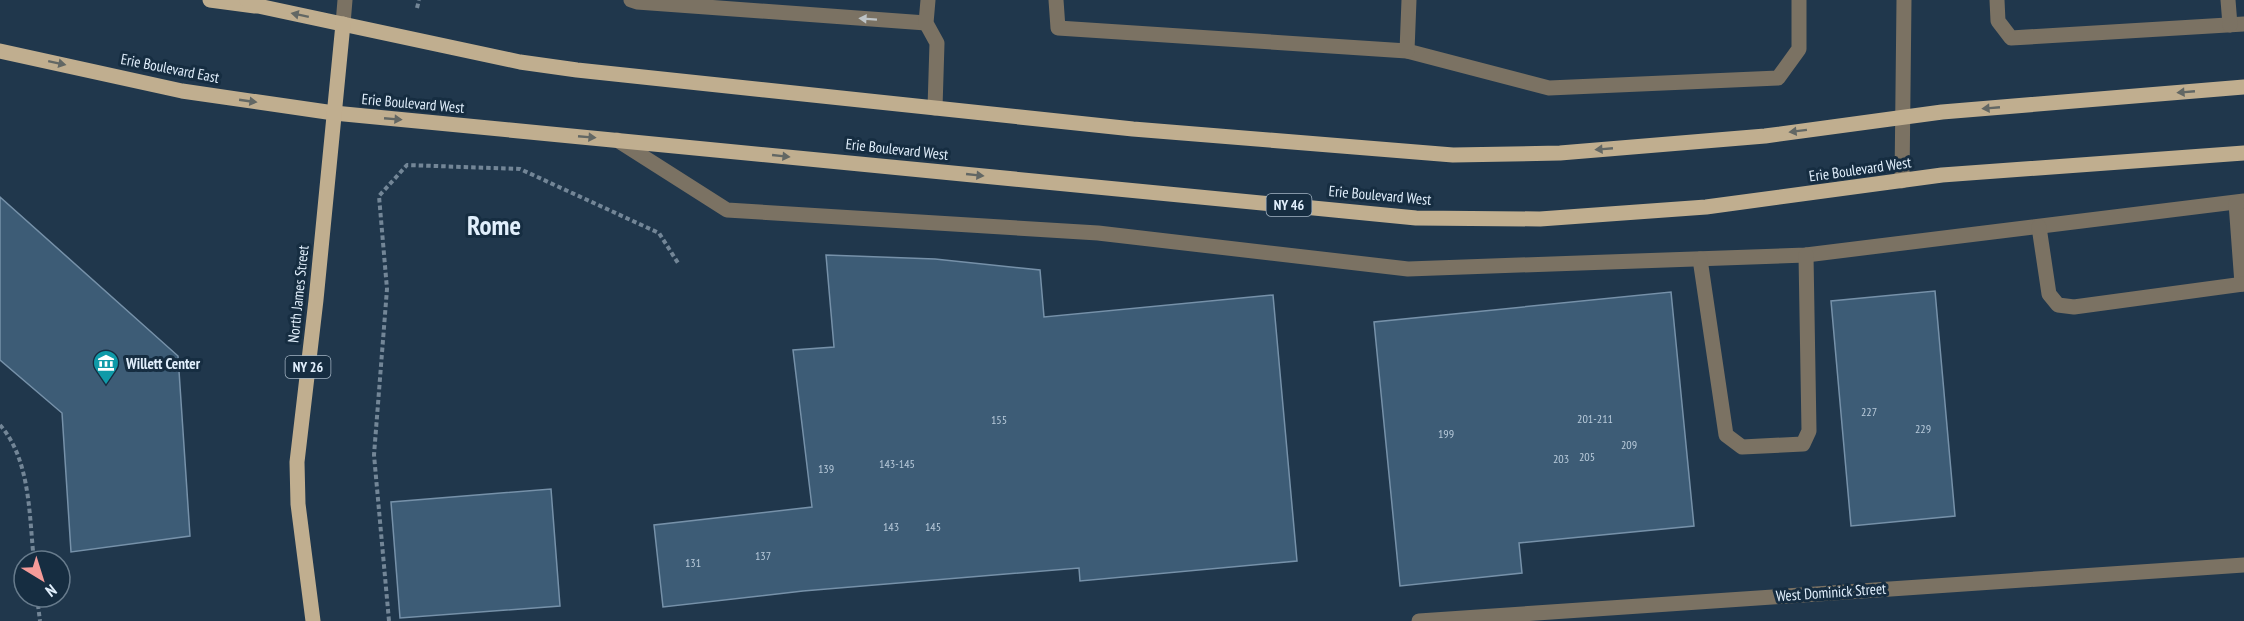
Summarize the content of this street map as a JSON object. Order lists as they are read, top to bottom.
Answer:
{
  "streets": {
    "main road": [
      "Erie Boulevard East",
      "Erie Boulevard West",
      "NY 46",
      "North James Street",
      "NY 26"
    ],
    "street": ["West Dominick Street"]
  },
  "crossings": [
    ["Erie Boulevard East", "Erie Boulevard West"],
    ["Erie Boulevard East", "North James Street"],
    ["Erie Boulevard East", "NY 26"],
    ["Erie Boulevard West", "North James Street"],
    ["Erie Boulevard West", "NY 26"],
    ["North James Street", "NY 26"]
  ],
  "districts": ["Rome"],
  "places": {
    "museum": ["Willett Center"]
  },
  "house_numbers": [
    "227",
    "201-211",
    "155",
    "229",
    "199",
    "209",
    "205",
    "203",
    "143-145",
    "139",
    "143",
    "145",
    "137",
    "131"
  ],
  "north": "bottom right"
}
